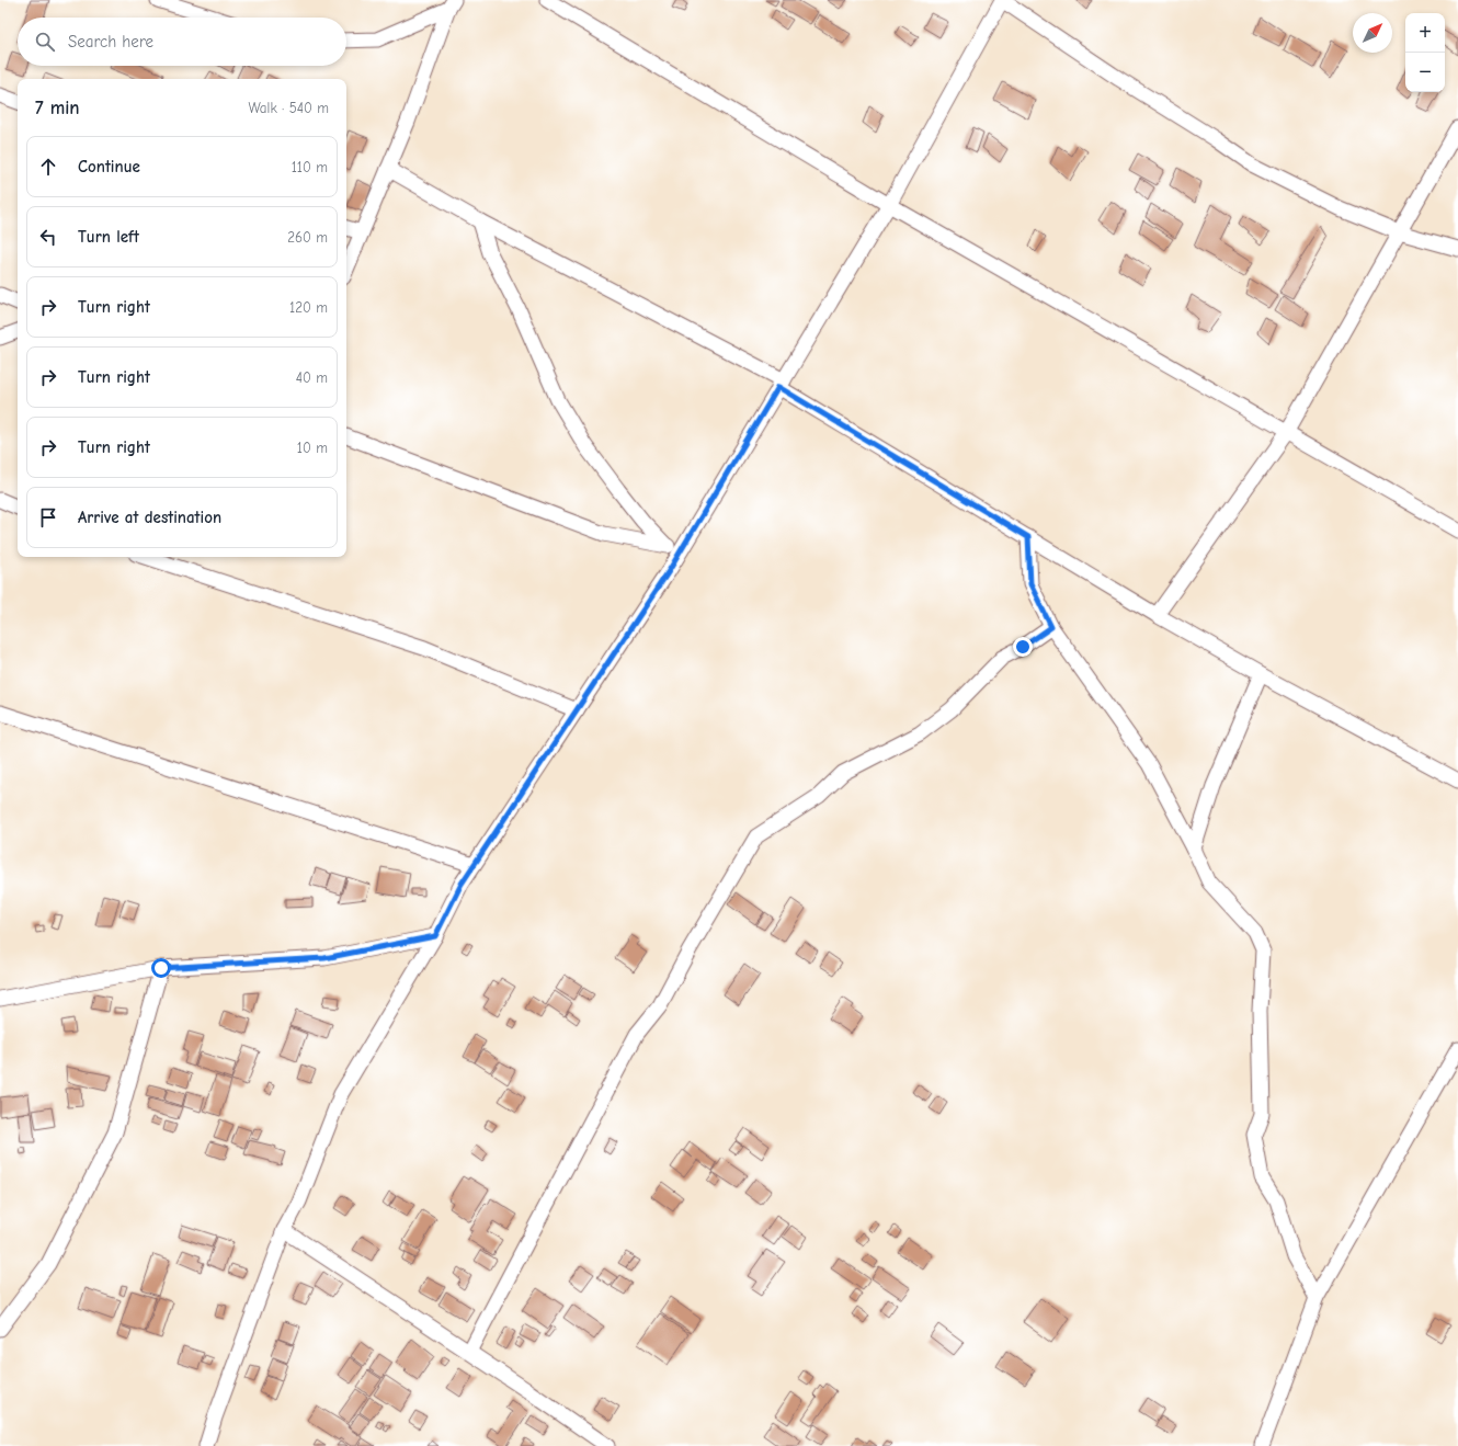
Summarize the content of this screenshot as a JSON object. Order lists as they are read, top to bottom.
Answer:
{
  "north": "top right",
  "page": {
    "map_buttons": ["+", "−"],
    "search": "Search here",
    "heading": ["7 min", "Walk · 540 m"],
    "list": [
      ["Continue", "110 m"],
      ["Turn left", "260 m"],
      ["Turn right", "120 m"],
      ["Turn right", "40 m"],
      ["Turn right", "10 m"],
      "Arrive at destination"
    ]
  }
}
